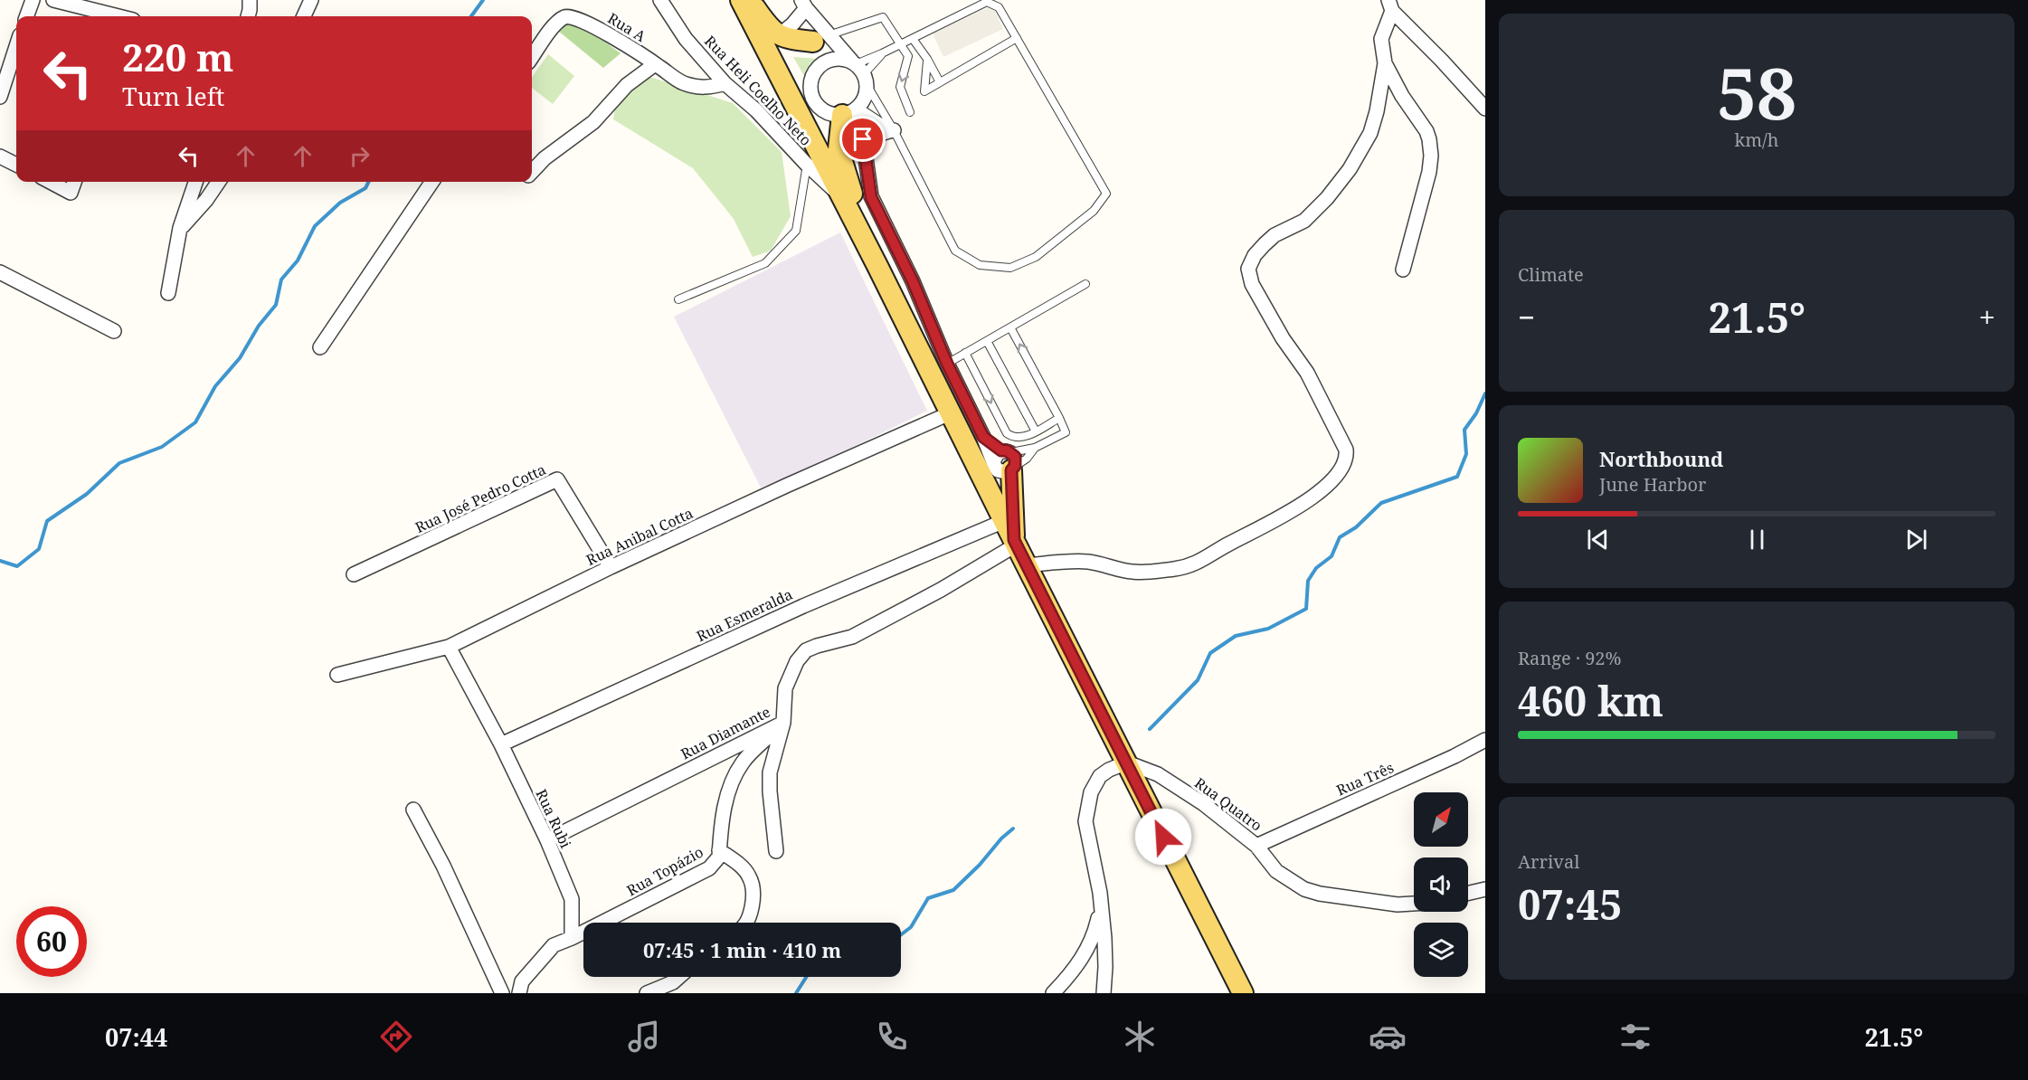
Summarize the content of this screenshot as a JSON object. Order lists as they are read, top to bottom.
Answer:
{
  "streets": {
    "street": [
      "Rua A",
      "Rua Heli Coelho Neto",
      "Rua José Pedro Cotta",
      "Rua Anibal Cotta",
      "Rua Esmeralda",
      "Rua Diamante",
      "Rua Três",
      "Rua Quatro",
      "Rua Rubi",
      "Rua Topázio"
    ]
  },
  "crossings": [
    ["Rua A", "Rua Heli Coelho Neto"],
    ["Rua José Pedro Cotta", "Rua Anibal Cotta"],
    ["Rua Anibal Cotta", "Rua Rubi"],
    ["Rua Esmeralda", "Rua Rubi"],
    ["Rua Diamante", "Rua Rubi"],
    ["Rua Diamante", "Rua Topázio"],
    ["Rua Três", "Rua Quatro"],
    ["Rua Rubi", "Rua Topázio"]
  ],
  "north": "top right",
  "page": {
    "tile": [
      ["58", "km/h"],
      "Climate",
      ["Range · 92%", "460 km"],
      ["Arrival", "07:45"]
    ],
    "turn": ["220 m", "Turn left"],
    "heat": ["−", "21.5°", "+"],
    "song": ["Northbound", "June Harbor"],
    "limit": "60",
    "trip": "07:45 · 1 min · 410 m",
    "tabs": ["07:44", "21.5°"]
  }
}
